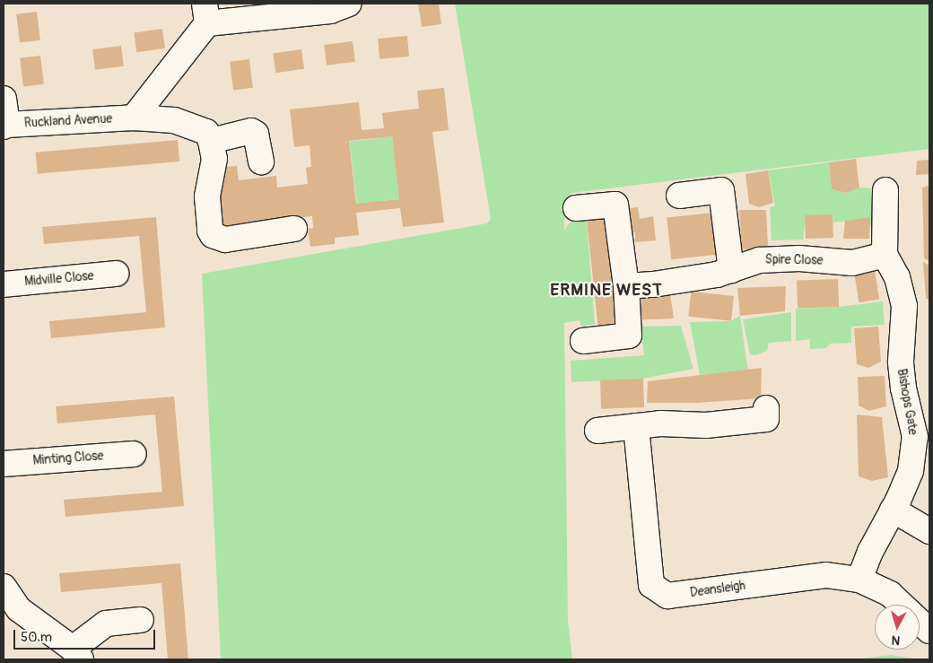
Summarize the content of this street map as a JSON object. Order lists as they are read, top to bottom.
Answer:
{
  "streets": {
    "street": [
      "Ruckland Avenue",
      "Spire Close",
      "Midville Close",
      "Bishops Gate",
      "Minting Close",
      "Deansleigh"
    ]
  },
  "crossings": [
    ["Spire Close", "Bishops Gate"],
    ["Bishops Gate", "Deansleigh"]
  ],
  "districts": ["ERMINE WEST"],
  "scale_bar": "50 m",
  "north": "bottom"
}
